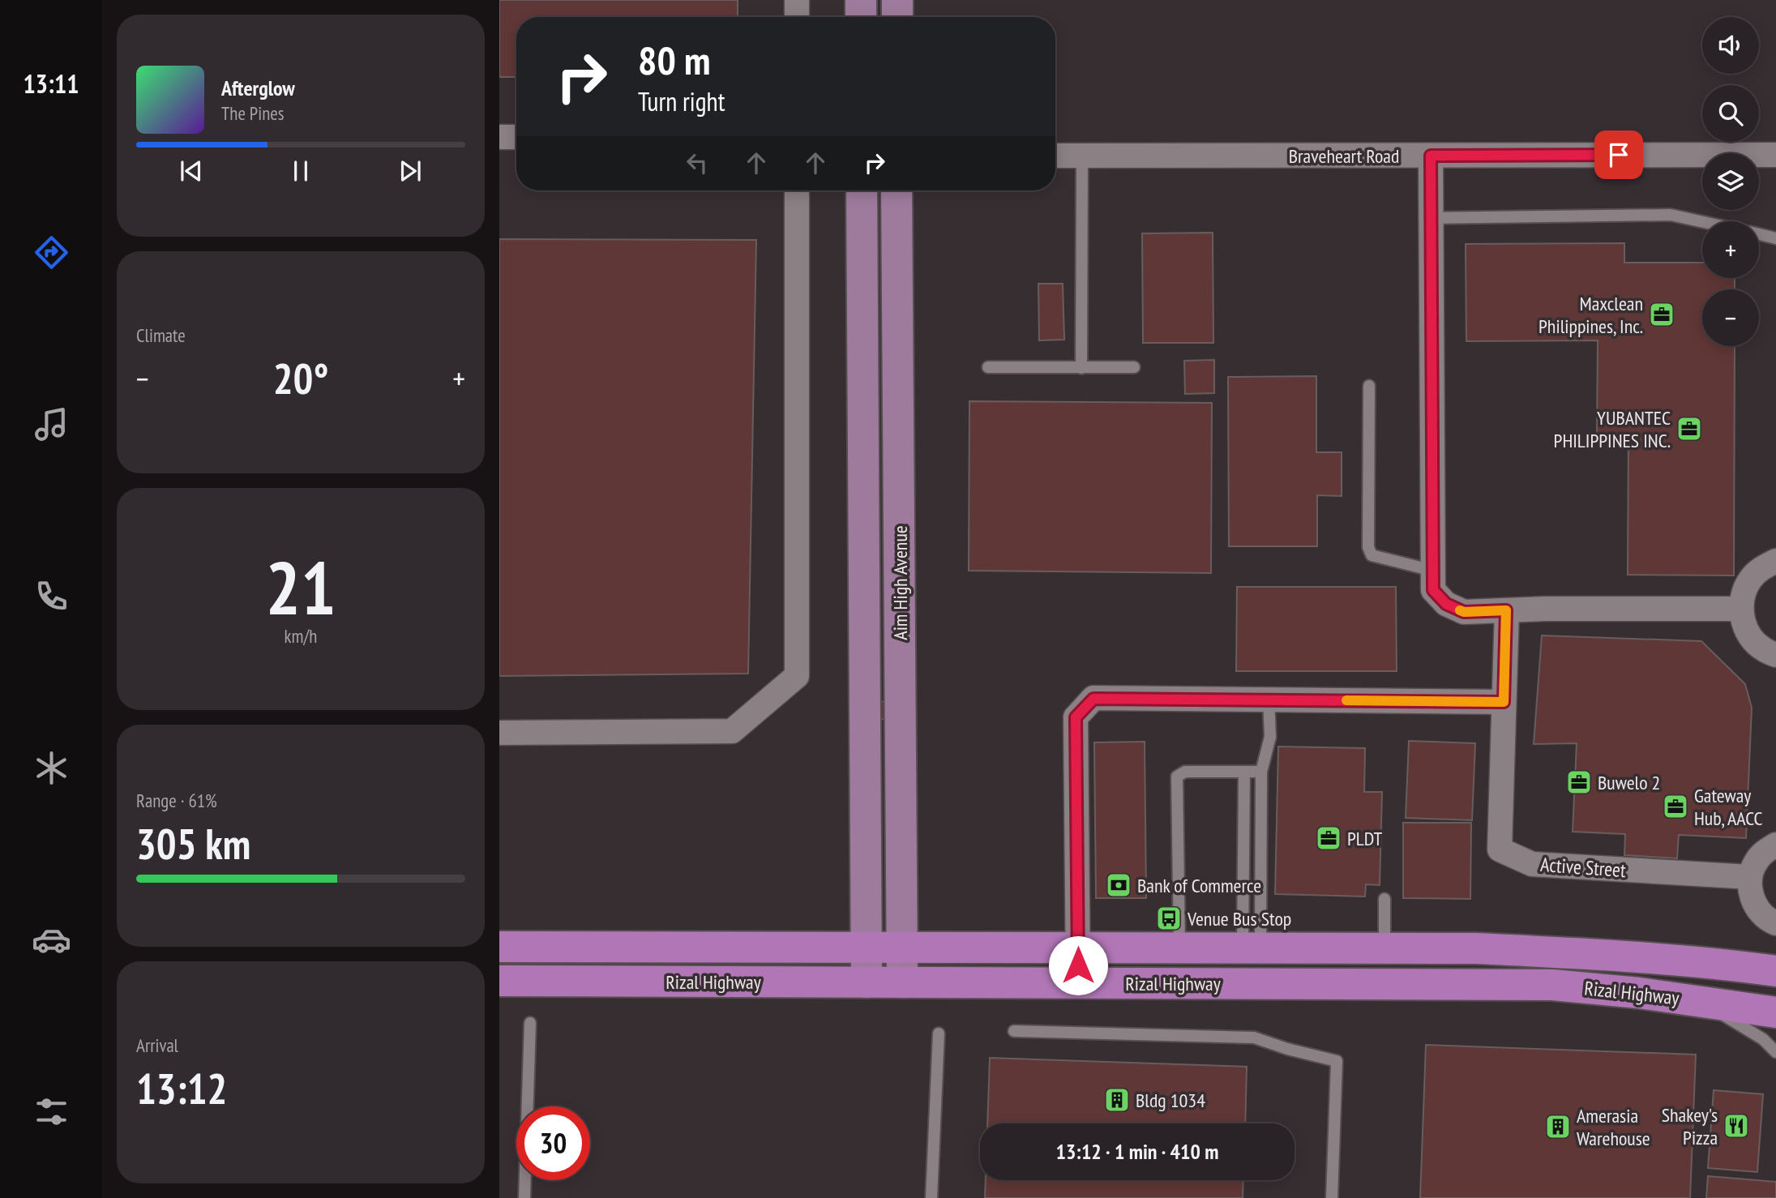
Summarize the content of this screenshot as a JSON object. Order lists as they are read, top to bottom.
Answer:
{
  "streets": {
    "main road": ["Rizal Highway"],
    "street": ["Braveheart Road", "Aim High Avenue", "Active Street"]
  },
  "crossings": [
    ["Aim High Avenue", "Rizal Highway"]
  ],
  "places": {
    "office": [
      "Maxclean Philippines, Inc.",
      "YUBANTEC PHILIPPINES INC.",
      "Buwelo 2",
      "Gateway Hub, AACC",
      "PLDT"
    ],
    "bank": ["Bank of Commerce"],
    "bus stop": ["Venue Bus Stop"],
    "building": ["Bldg 1034", "Amerasia Warehouse"],
    "restaurant": ["Shakey's Pizza"]
  },
  "page": {
    "tabs": "13:11",
    "map_buttons": ["+", "−"],
    "turn": ["80 m", "Turn right"],
    "song": ["Afterglow", "The Pines"],
    "tile": [
      "Climate",
      ["21", "km/h"],
      ["Range · 61%", "305 km"],
      ["Arrival", "13:12"]
    ],
    "heat": ["−", "20°", "+"],
    "limit": "30",
    "trip": "13:12 · 1 min · 410 m"
  }
}
